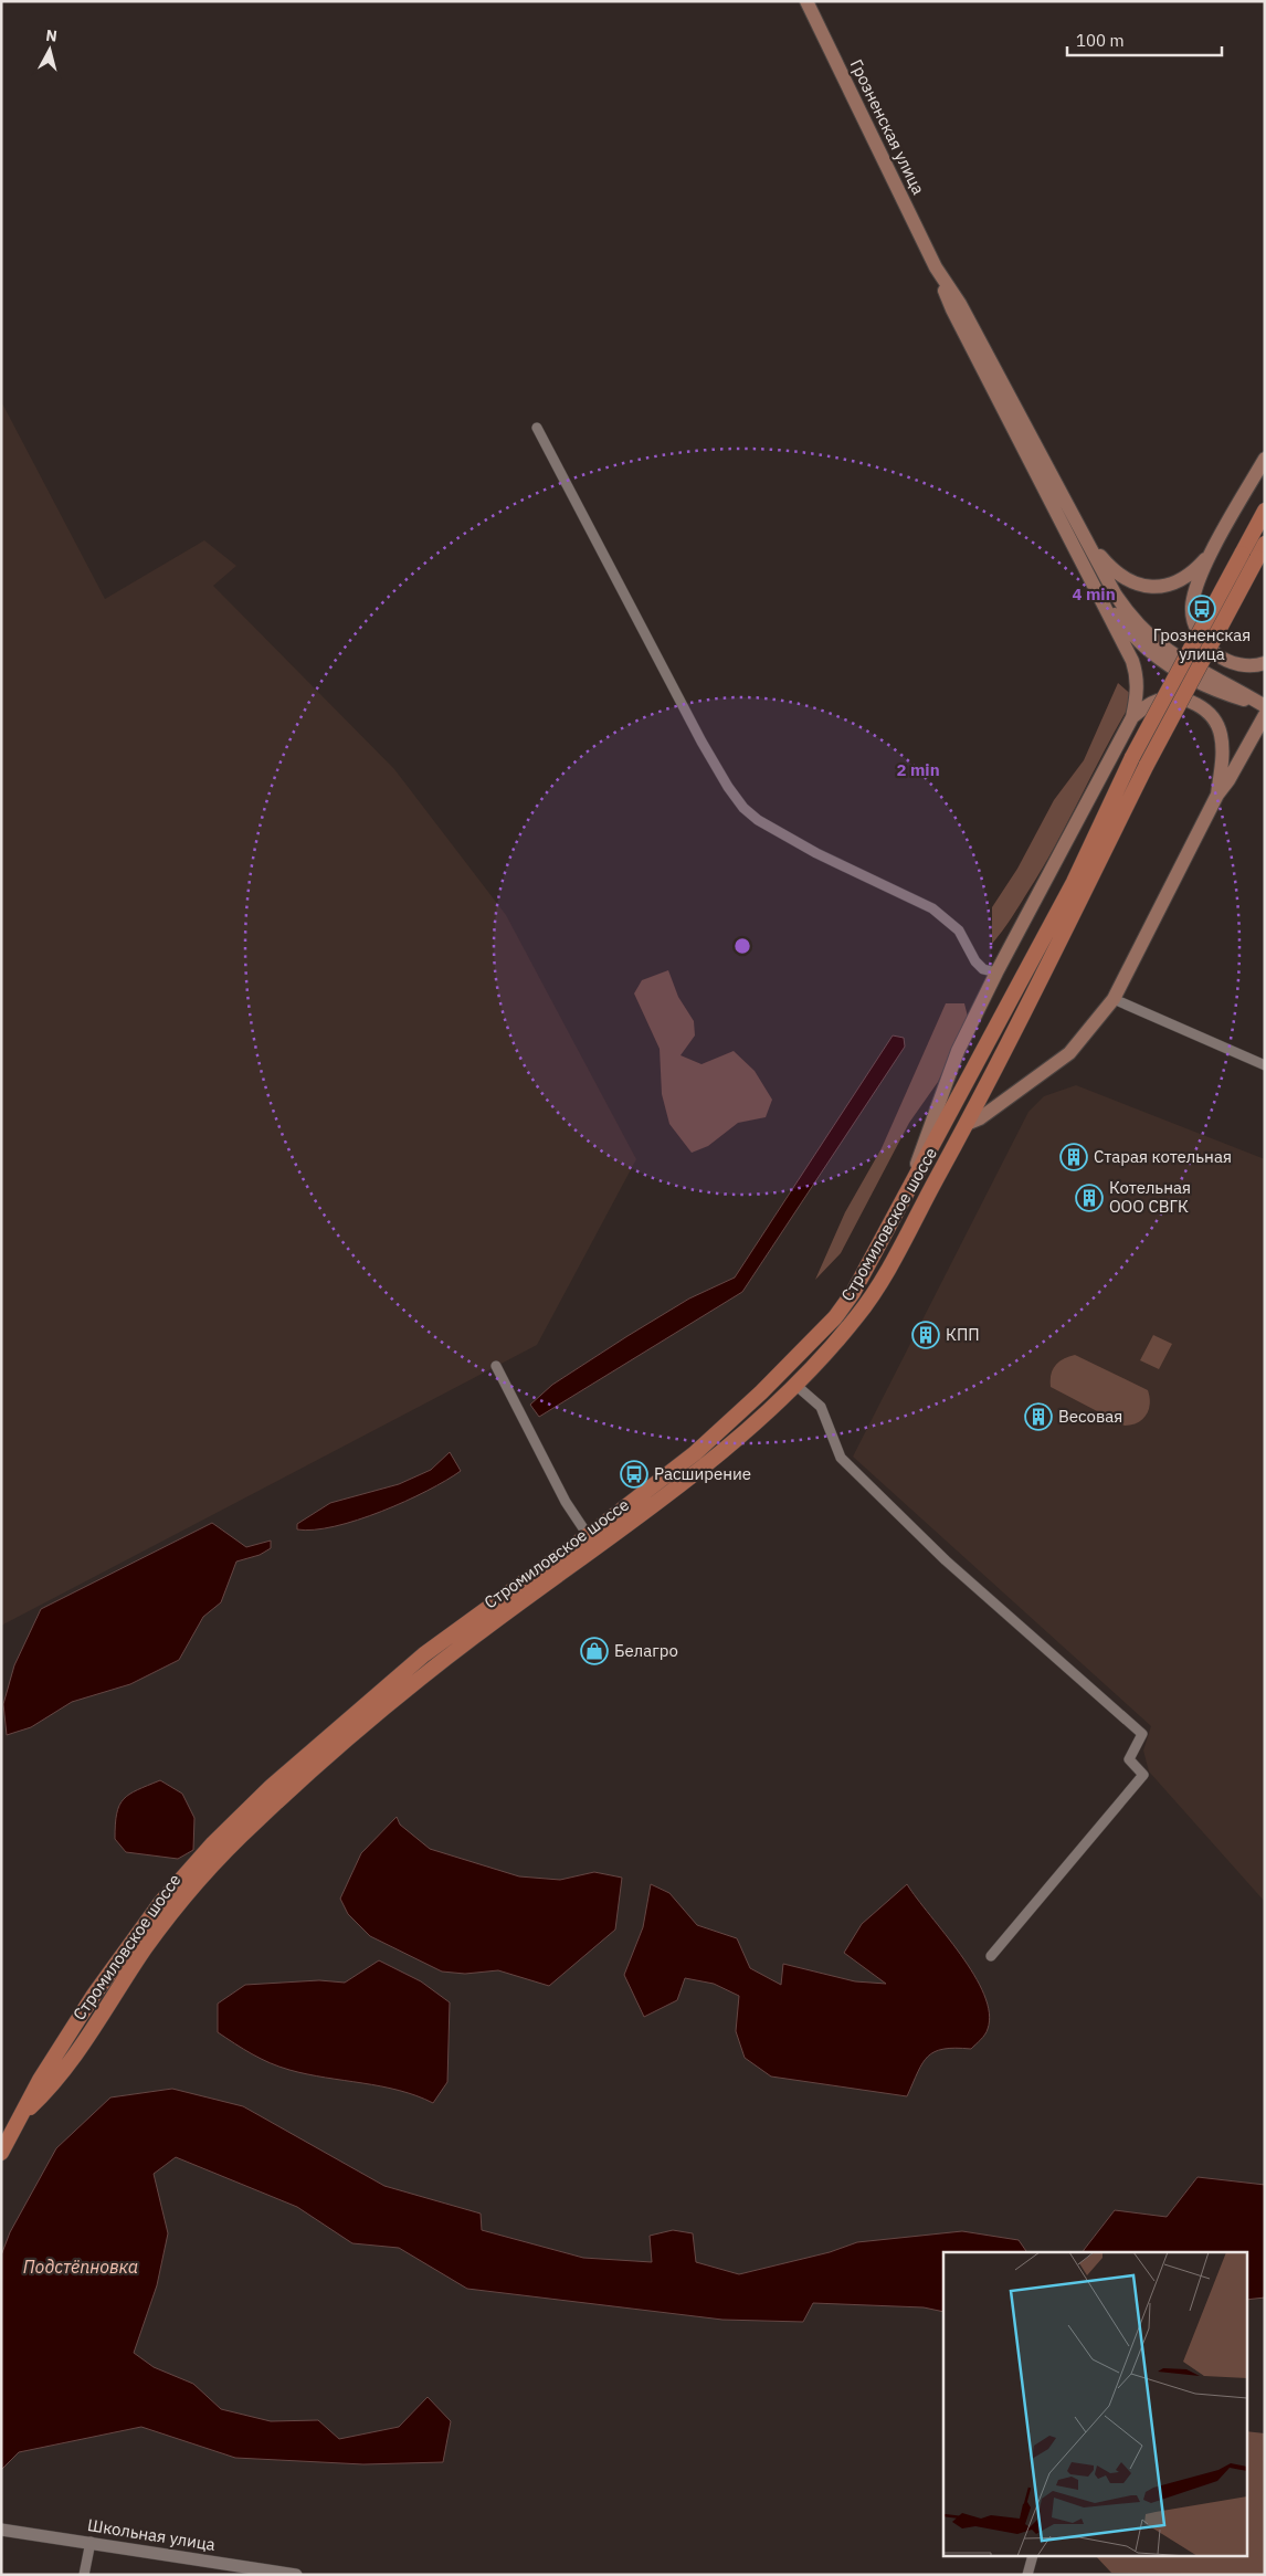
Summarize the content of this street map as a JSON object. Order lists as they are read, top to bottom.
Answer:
{
  "streets": {
    "main road": ["Грозненская улица", "Стромиловское шоссе"],
    "street": ["Школьная улица"]
  },
  "water": ["Подстёпновка"],
  "places": {
    "bus stop": ["Грозненская улица", "Расширение"],
    "building": [
      "Старая котельная",
      "Котельная ООО СВГК",
      "КПП",
      "Весовая"
    ],
    "shop": ["Белагро"]
  },
  "scale_bar": "100 m",
  "north": "top",
  "rings": ["4 min", "2 min"]
}
